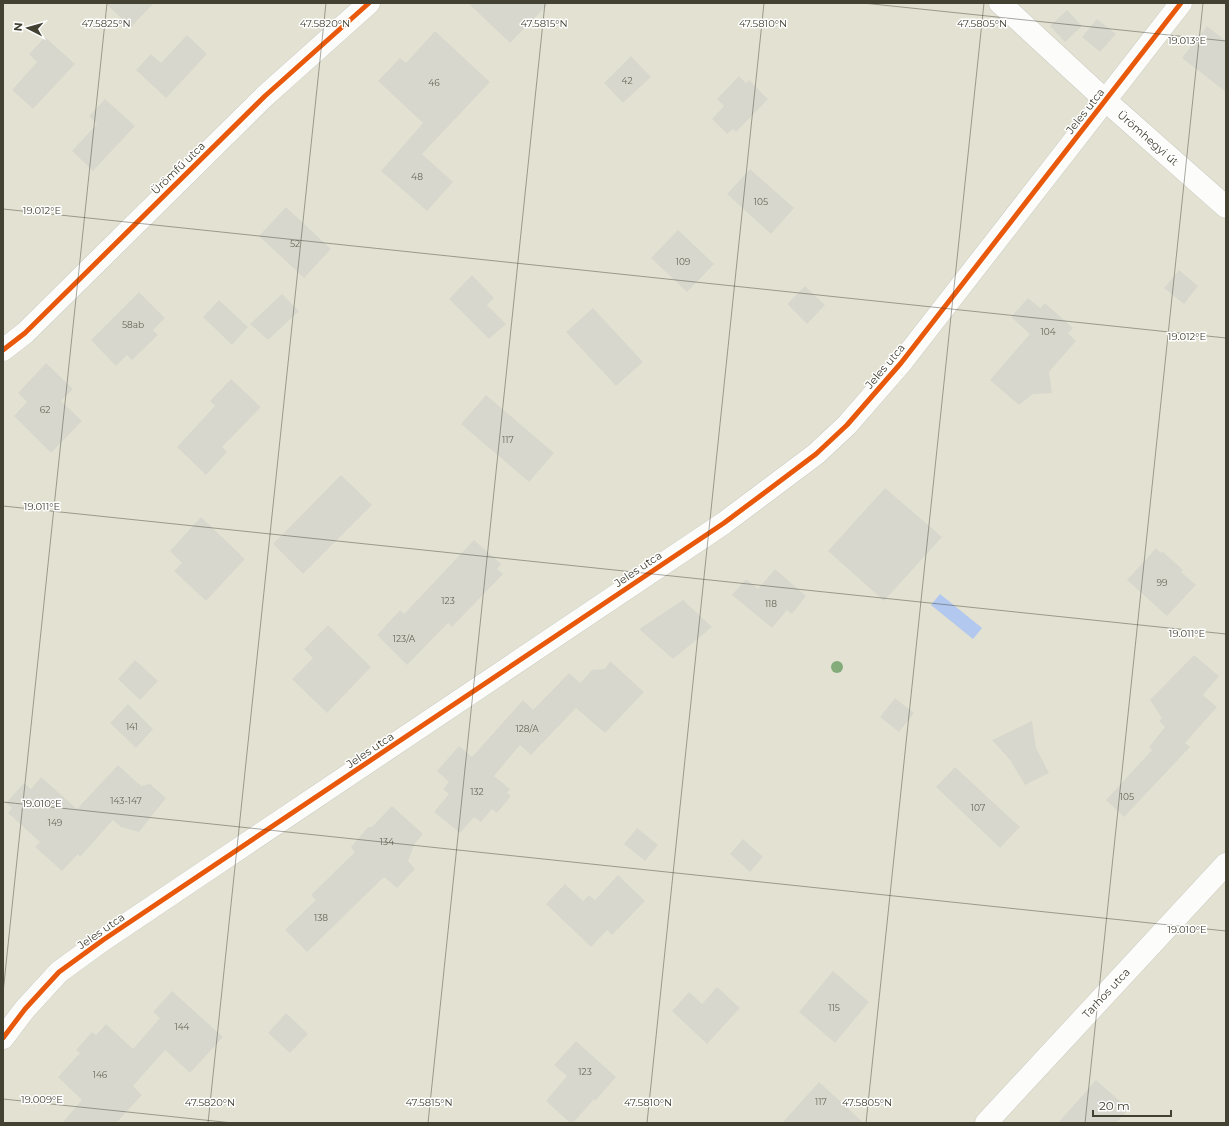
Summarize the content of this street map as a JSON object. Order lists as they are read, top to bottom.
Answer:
{
  "streets": {
    "street": [
      "Jeles utca",
      "Ürömhegyi út",
      "Ürömfű utca",
      "Tarhos utca"
    ]
  },
  "crossings": [
    ["Jeles utca", "Ürömhegyi út"]
  ],
  "house_numbers": [
    "42",
    "46",
    "48",
    "105",
    "52",
    "109",
    "58ab",
    "104",
    "62",
    "117",
    "99",
    "123",
    "118",
    "123/A",
    "141",
    "128/A",
    "132",
    "105",
    "143-147",
    "107",
    "149",
    "134",
    "138",
    "115",
    "144",
    "123",
    "146",
    "117"
  ],
  "scale_bar": "20 m",
  "north": "left",
  "coordinates": [
    "47.5825°N",
    "47.5820°N",
    "47.5815°N",
    "47.5810°N",
    "47.5805°N",
    "19.013°E",
    "19.012°E",
    "19.011°E",
    "19.010°E",
    "19.009°E"
  ]
}
